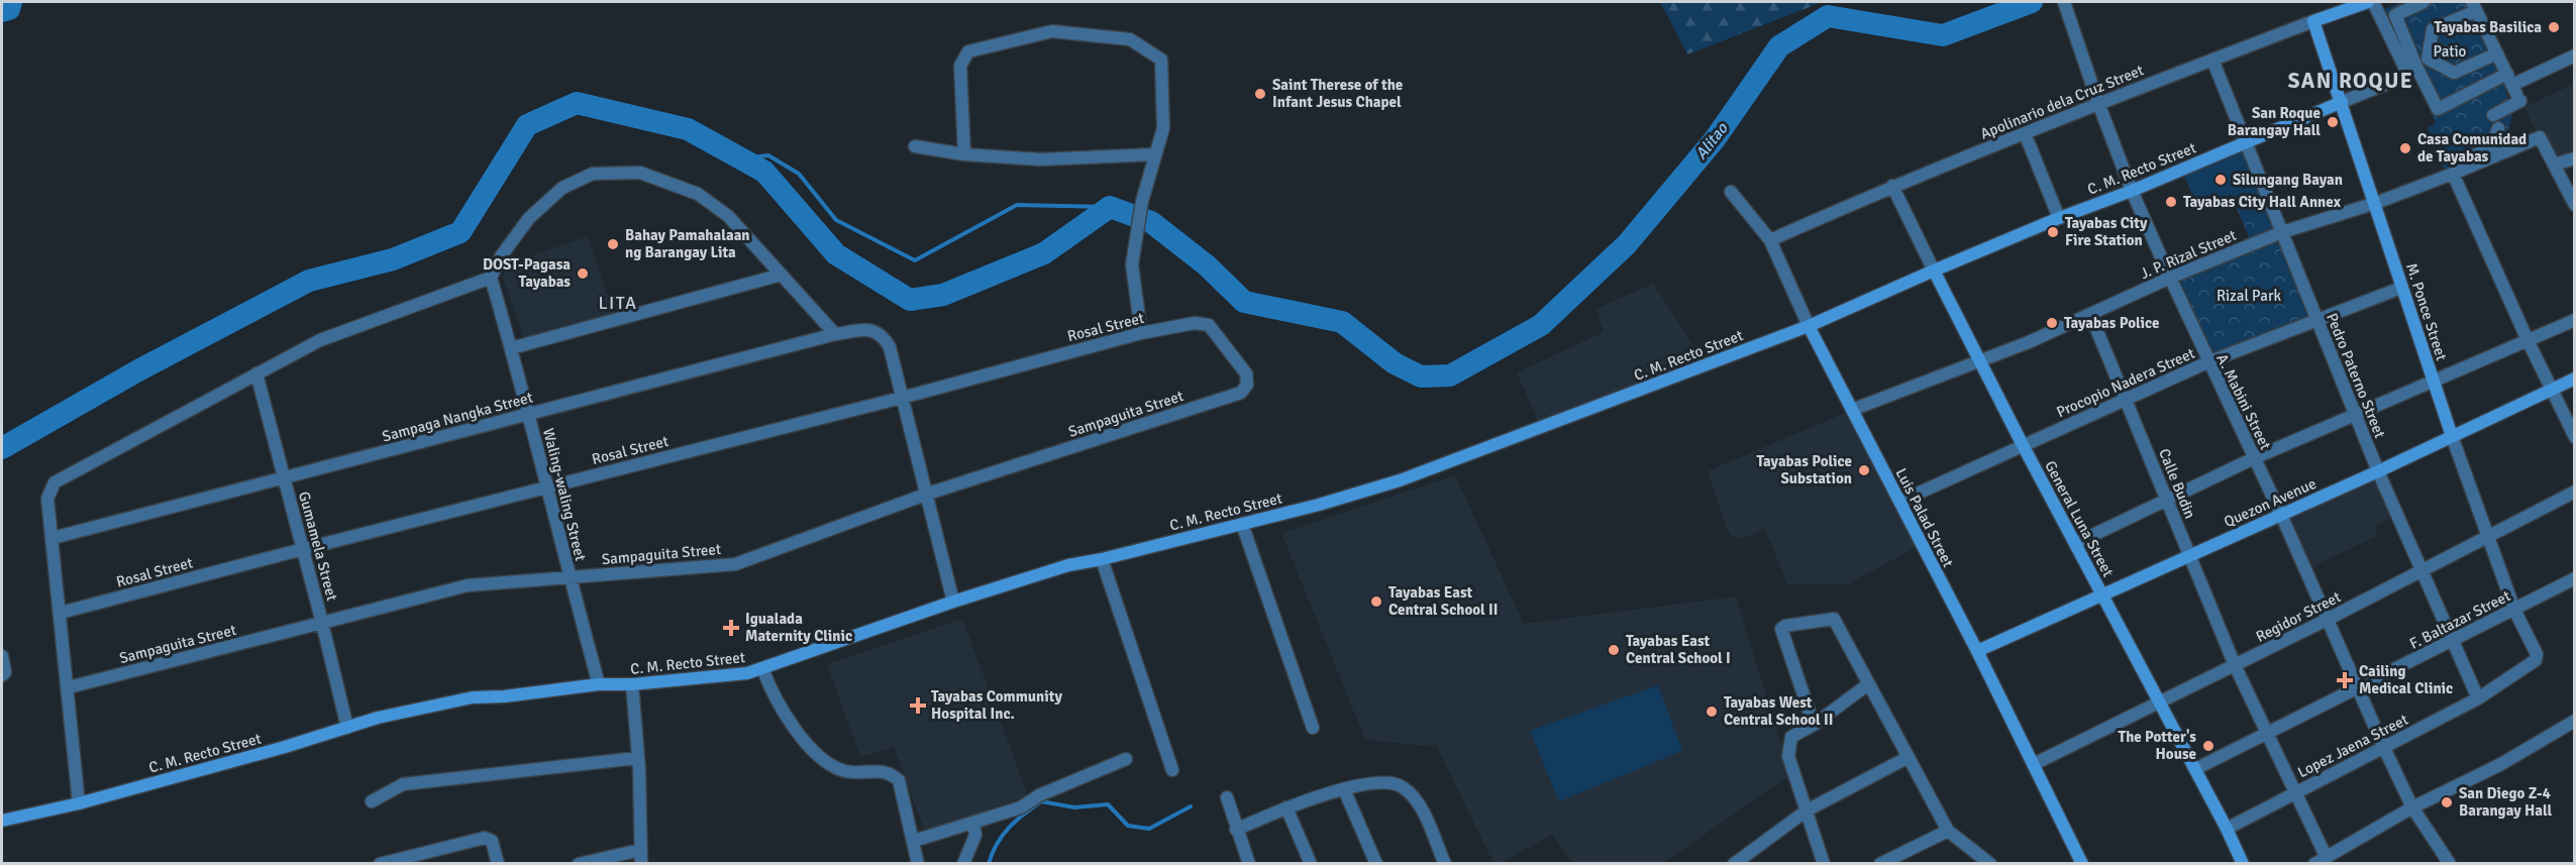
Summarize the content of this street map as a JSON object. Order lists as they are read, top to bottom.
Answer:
{
  "streets": {
    "main road": [
      "Apolinario dela Cruz Street",
      "C. M. Recto Street",
      "M. Ponce Street",
      "Quezon Avenue",
      "Luis Palad Street",
      "General Luna Street"
    ],
    "street": [
      "J. P. Rizal Street",
      "Rosal Street",
      "Pedro Paterno Street",
      "Procopio Nadera Street",
      "A. Mabini Street",
      "Sampaguita Street",
      "Sampaga Nangka Street",
      "Calle Budin",
      "Waling-waling Street",
      "Gumamela Street",
      "Regidor Street",
      "F. Baltazar Street",
      "Lopez Jaena Street"
    ]
  },
  "crossings": [
    ["Apolinario dela Cruz Street", "M. Ponce Street"],
    ["Apolinario dela Cruz Street", "Pedro Paterno Street"],
    ["Apolinario dela Cruz Street", "A. Mabini Street"],
    ["Apolinario dela Cruz Street", "Luis Palad Street"],
    ["Apolinario dela Cruz Street", "General Luna Street"],
    ["C. M. Recto Street", "M. Ponce Street"],
    ["C. M. Recto Street", "Pedro Paterno Street"],
    ["C. M. Recto Street", "A. Mabini Street"],
    ["C. M. Recto Street", "Waling-waling Street"],
    ["C. M. Recto Street", "Luis Palad Street"],
    ["C. M. Recto Street", "General Luna Street"],
    ["C. M. Recto Street", "Gumamela Street"],
    ["J. P. Rizal Street", "M. Ponce Street"],
    ["J. P. Rizal Street", "Pedro Paterno Street"],
    ["J. P. Rizal Street", "A. Mabini Street"],
    ["J. P. Rizal Street", "Calle Budin"],
    ["J. P. Rizal Street", "Luis Palad Street"],
    ["J. P. Rizal Street", "General Luna Street"],
    ["M. Ponce Street", "Procopio Nadera Street"],
    ["M. Ponce Street", "Quezon Avenue"],
    ["M. Ponce Street", "Regidor Street"],
    ["M. Ponce Street", "F. Baltazar Street"],
    ["M. Ponce Street", "Lopez Jaena Street"],
    ["Rosal Street", "Sampaguita Street"],
    ["Rosal Street", "Sampaga Nangka Street"],
    ["Rosal Street", "Waling-waling Street"],
    ["Rosal Street", "Gumamela Street"],
    ["Pedro Paterno Street", "Procopio Nadera Street"],
    ["Pedro Paterno Street", "Quezon Avenue"],
    ["Pedro Paterno Street", "Regidor Street"],
    ["Pedro Paterno Street", "F. Baltazar Street"],
    ["Pedro Paterno Street", "Lopez Jaena Street"],
    ["Procopio Nadera Street", "A. Mabini Street"],
    ["Procopio Nadera Street", "Calle Budin"],
    ["Procopio Nadera Street", "Luis Palad Street"],
    ["Procopio Nadera Street", "General Luna Street"],
    ["A. Mabini Street", "Quezon Avenue"],
    ["A. Mabini Street", "Regidor Street"],
    ["A. Mabini Street", "F. Baltazar Street"],
    ["A. Mabini Street", "Lopez Jaena Street"],
    ["Sampaguita Street", "Waling-waling Street"],
    ["Sampaguita Street", "Gumamela Street"],
    ["Sampaga Nangka Street", "Waling-waling Street"],
    ["Sampaga Nangka Street", "Gumamela Street"],
    ["Calle Budin", "Quezon Avenue"],
    ["Calle Budin", "Regidor Street"],
    ["Calle Budin", "F. Baltazar Street"],
    ["Calle Budin", "Lopez Jaena Street"],
    ["Quezon Avenue", "Luis Palad Street"],
    ["Quezon Avenue", "General Luna Street"],
    ["Luis Palad Street", "Regidor Street"],
    ["General Luna Street", "Regidor Street"],
    ["General Luna Street", "F. Baltazar Street"],
    ["General Luna Street", "Lopez Jaena Street"],
    ["F. Baltazar Street", "Lopez Jaena Street"]
  ],
  "districts": ["SAN ROQUE", "LITA"],
  "water": ["Alitao"],
  "parks": ["Patio", "Rizal Park"],
  "places": {
    "other": [
      "Tayabas Basilica",
      "Saint Therese of the Infant Jesus Chapel",
      "San Roque Barangay Hall",
      "Casa Comunidad de Tayabas",
      "Silungang Bayan",
      "Tayabas City Hall Annex",
      "Tayabas City Fire Station",
      "Bahay Pamahalaan ng Barangay Lita",
      "DOST-Pagasa Tayabas",
      "Tayabas Police",
      "Tayabas Police Substation",
      "Tayabas East Central School II",
      "Tayabas East Central School I",
      "Tayabas West Central School II",
      "The Potter's House",
      "San Diego Z-4 Barangay Hall"
    ],
    "health": ["Igualada Maternity Clinic", "Cailing Medical Clinic", "Tayabas Community Hospital Inc."]
  }
}
